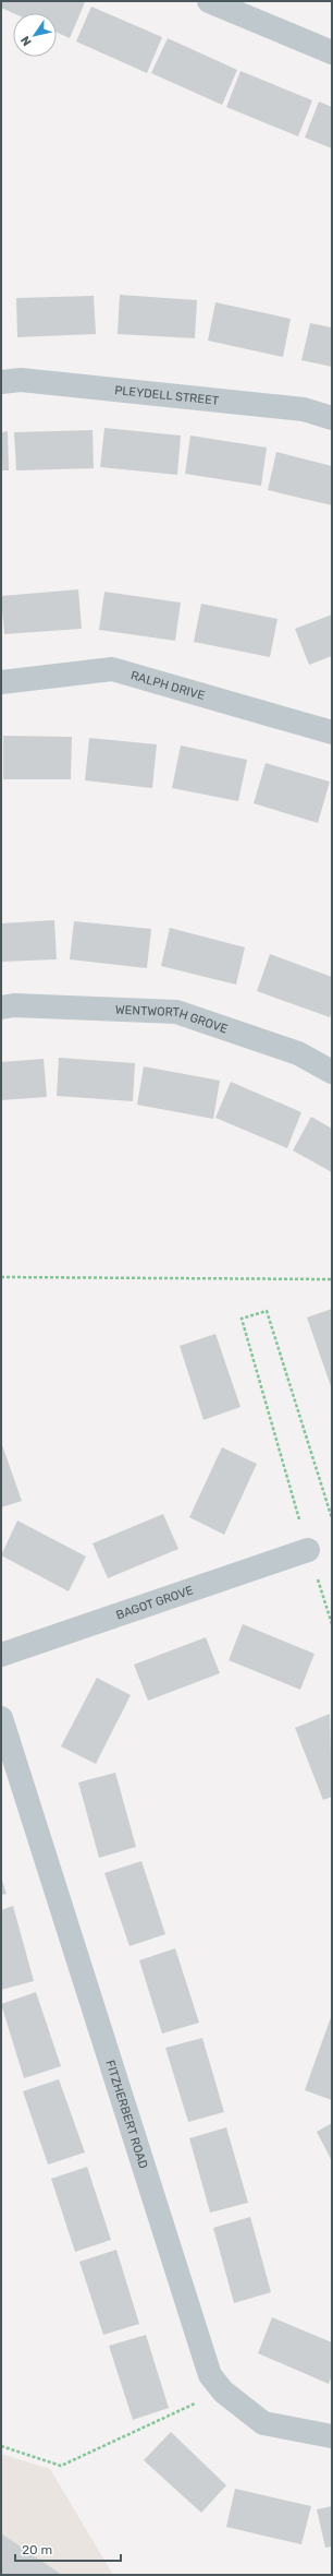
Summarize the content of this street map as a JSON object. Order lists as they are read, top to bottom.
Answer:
{
  "streets": {
    "street": [
      "PLEYDELL STREET",
      "RALPH DRIVE",
      "WENTWORTH GROVE",
      "BAGOT GROVE",
      "FITZHERBERT ROAD"
    ]
  },
  "scale_bar": "20 m",
  "north": "bottom left"
}
